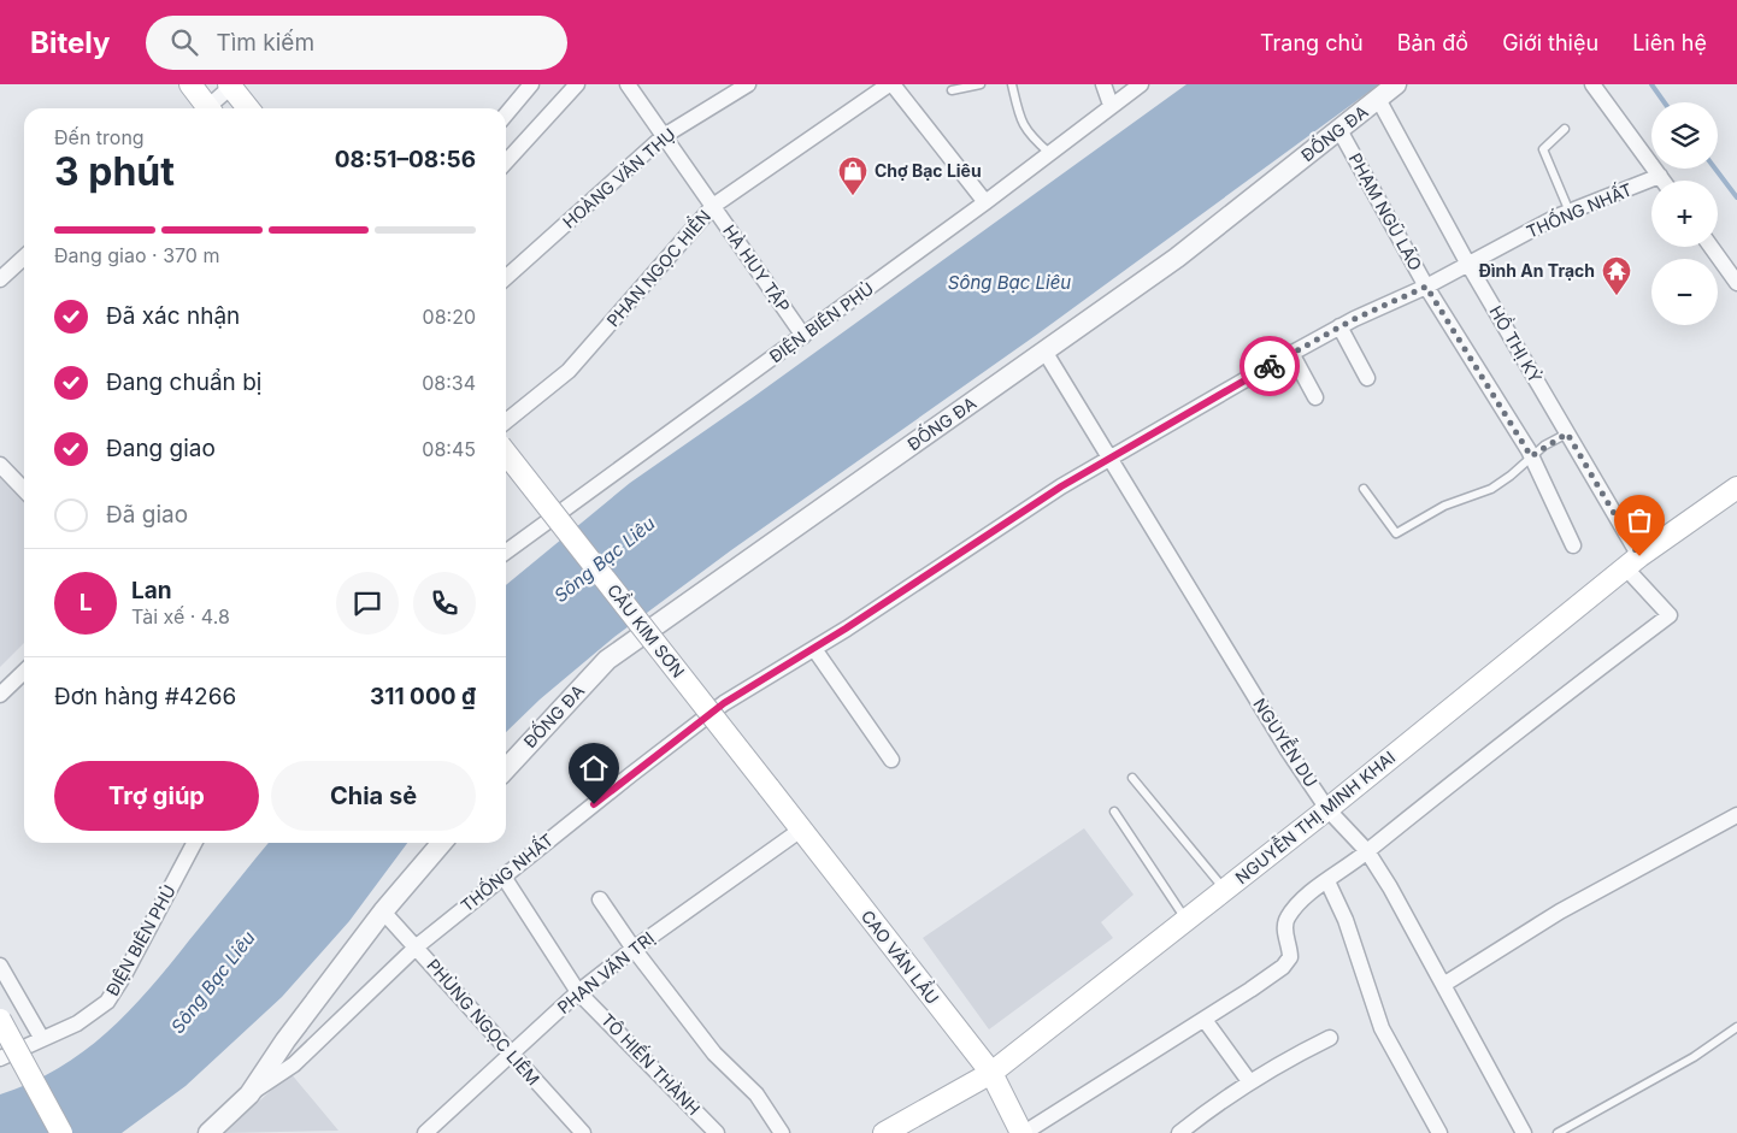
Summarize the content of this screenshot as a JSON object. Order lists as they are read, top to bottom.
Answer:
{
  "streets": {
    "main road": ["CẦU KIM SƠN", "NGUYỄN THỊ MINH KHAI", "CAO VĂN LẦU"],
    "street": [
      "ĐỐNG ĐA",
      "HOÀNG VĂN THỤ",
      "THỐNG NHẤT",
      "PHẠM NGŨ LÃO",
      "PHAN NGỌC HIỂN",
      "HÀ HUY TẬP",
      "ĐIỆN BIÊN PHỦ",
      "HỒ THỊ KỶ",
      "NGUYỄN DU",
      "PHAN VĂN TRỊ",
      "PHÙNG NGỌC LIÊM",
      "TÔ HIẾN THÀNH"
    ]
  },
  "crossings": [
    ["ĐỐNG ĐA", "PHẠM NGŨ LÃO"],
    ["ĐỐNG ĐA", "HỒ THỊ KỶ"],
    ["ĐỐNG ĐA", "NGUYỄN DU"],
    ["HOÀNG VĂN THỤ", "HÀ HUY TẬP"],
    ["THỐNG NHẤT", "PHẠM NGŨ LÃO"],
    ["THỐNG NHẤT", "HỒ THỊ KỶ"],
    ["THỐNG NHẤT", "NGUYỄN DU"],
    ["THỐNG NHẤT", "PHÙNG NGỌC LIÊM"],
    ["THỐNG NHẤT", "TÔ HIẾN THÀNH"],
    ["PHAN NGỌC HIỂN", "HÀ HUY TẬP"],
    ["HÀ HUY TẬP", "ĐIỆN BIÊN PHỦ"],
    ["HỒ THỊ KỶ", "NGUYỄN DU"],
    ["HỒ THỊ KỶ", "NGUYỄN THỊ MINH KHAI"],
    ["CẦU KIM SƠN", "CAO VĂN LẦU"],
    ["NGUYỄN DU", "NGUYỄN THỊ MINH KHAI"],
    ["NGUYỄN THỊ MINH KHAI", "CAO VĂN LẦU"],
    ["CAO VĂN LẦU", "PHAN VĂN TRỊ"],
    ["PHAN VĂN TRỊ", "PHÙNG NGỌC LIÊM"],
    ["PHAN VĂN TRỊ", "TÔ HIẾN THÀNH"]
  ],
  "water": ["Sông Bạc Liêu"],
  "places": {
    "shop": ["Chợ Bạc Liêu"],
    "temple": ["Đình An Trạch"]
  },
  "page": {
    "header": "Bitely",
    "search": "Tìm kiếm",
    "nav": [
      "Trang chủ",
      "Bản đồ",
      "Giới thiệu",
      "Liên hệ"
    ],
    "map_buttons": ["+", "−"],
    "heading": ["3 phút", "Đến trong", "08:51–08:56"],
    "panel": [
      "Lan",
      "Tài xế · 4.8",
      "Đơn hàng #4266",
      "311 000 ₫"
    ],
    "bar": "Đang giao · 370 m",
    "list": [
      ["Đã xác nhận", "08:20"],
      ["Đang chuẩn bị", "08:34"],
      ["Đang giao", "08:45"],
      "Đã giao"
    ],
    "round": "L",
    "buttons": ["Trợ giúp", "Chia sẻ"]
  }
}
